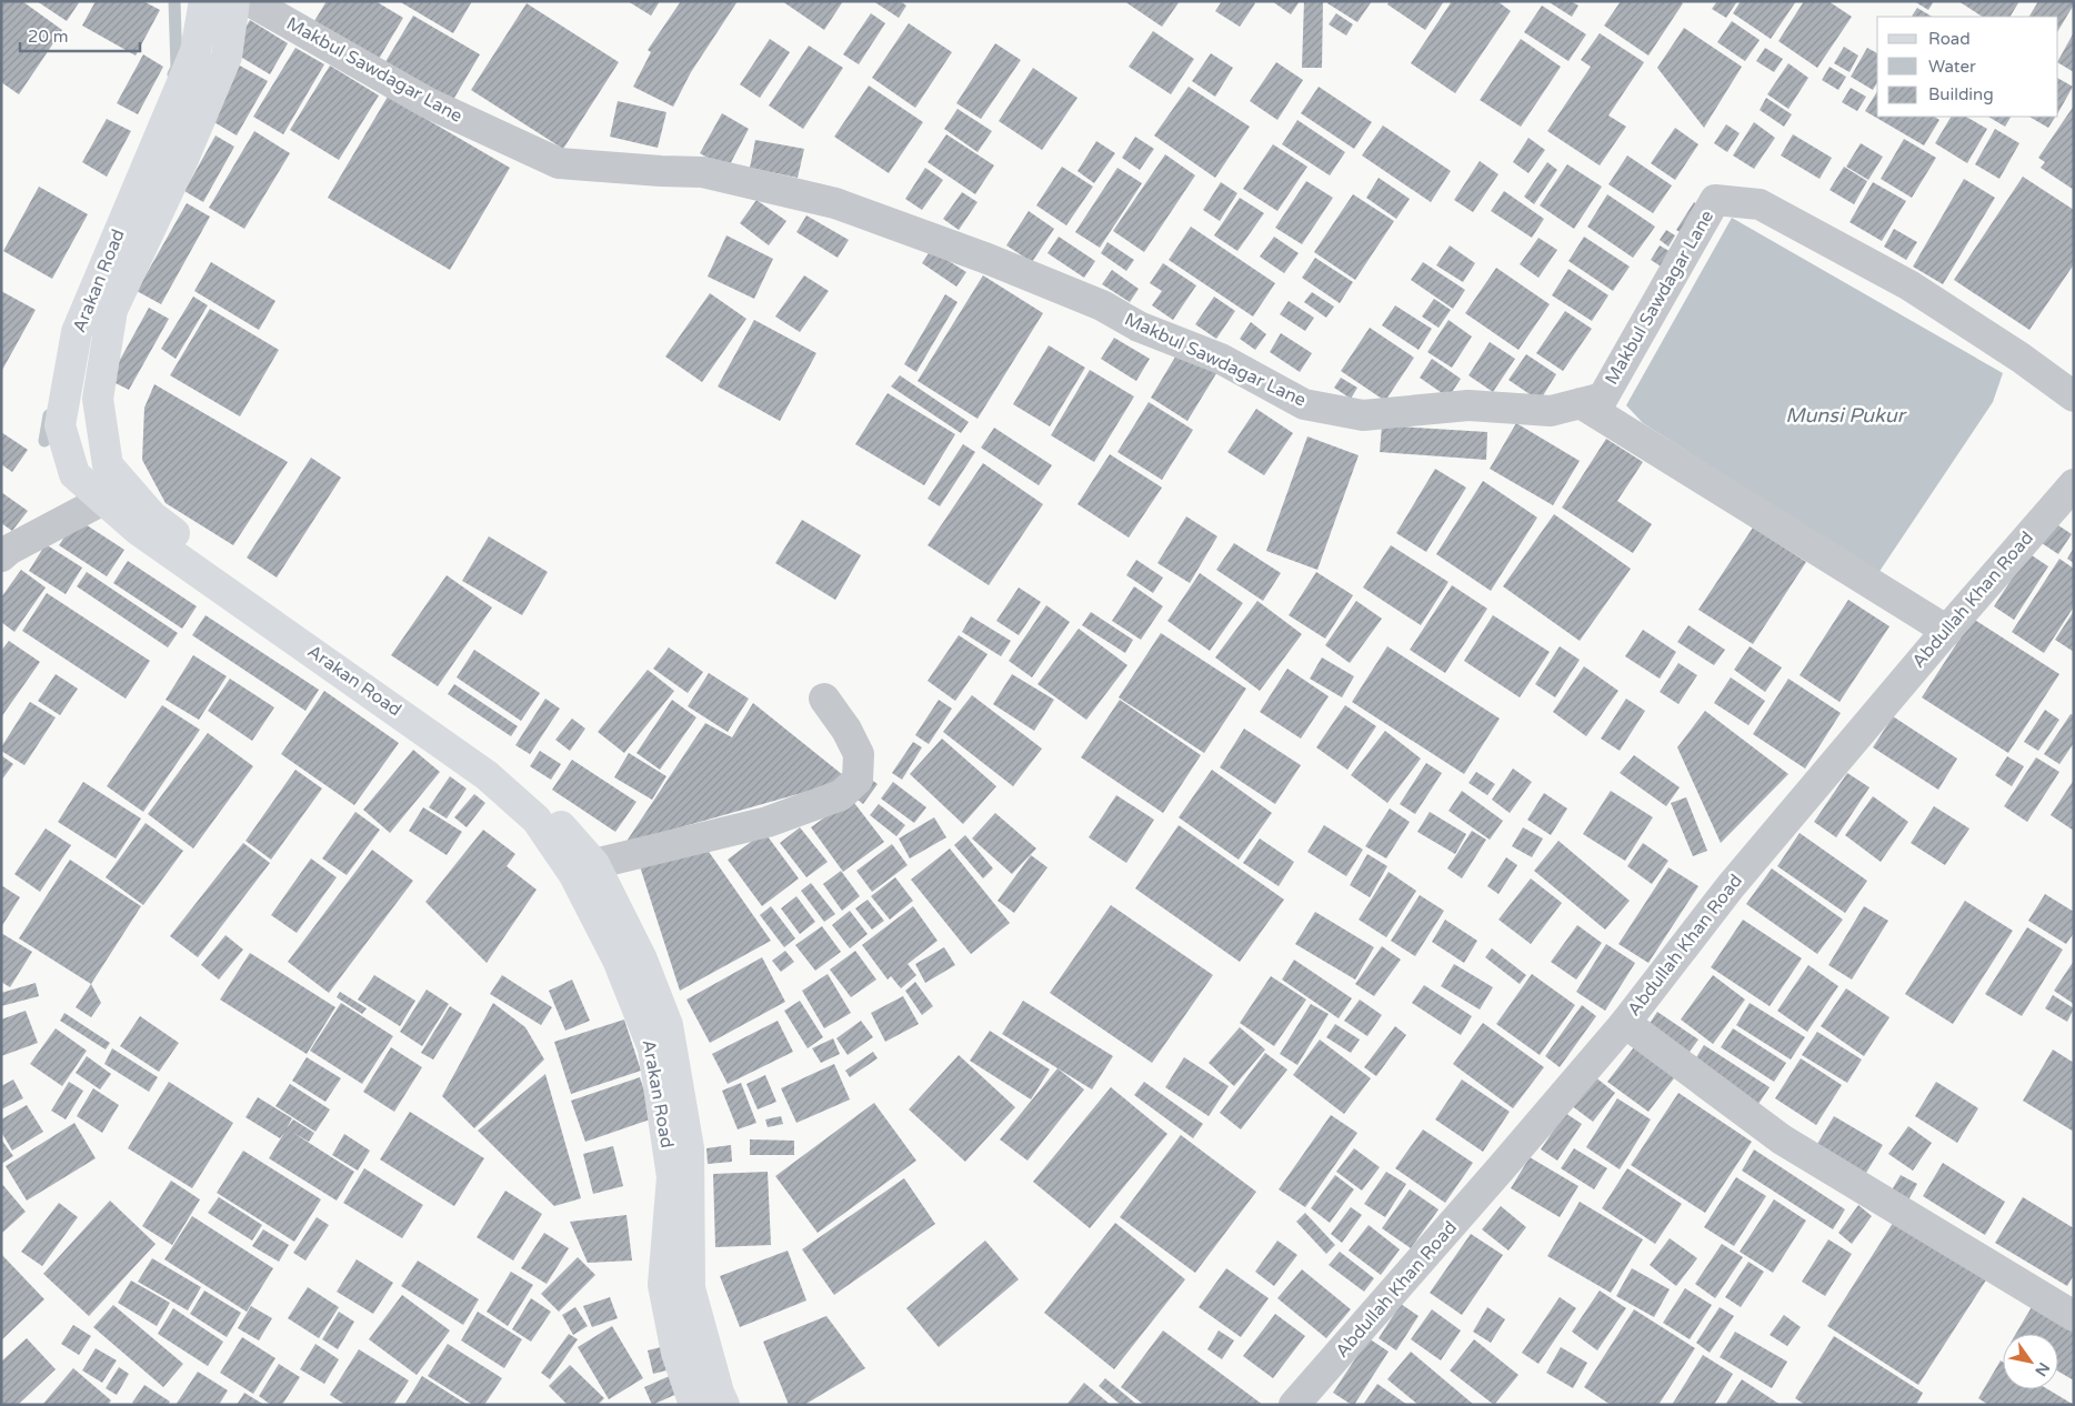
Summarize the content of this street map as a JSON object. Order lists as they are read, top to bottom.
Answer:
{
  "streets": {
    "main road": ["Arakan Road"],
    "street": ["Makbul Sawdagar Lane", "Abdullah Khan Road"]
  },
  "water": ["Munsi Pukur"],
  "legend": ["Road", "Water", "Building"],
  "scale_bar": "20 m",
  "north": "bottom right"
}
